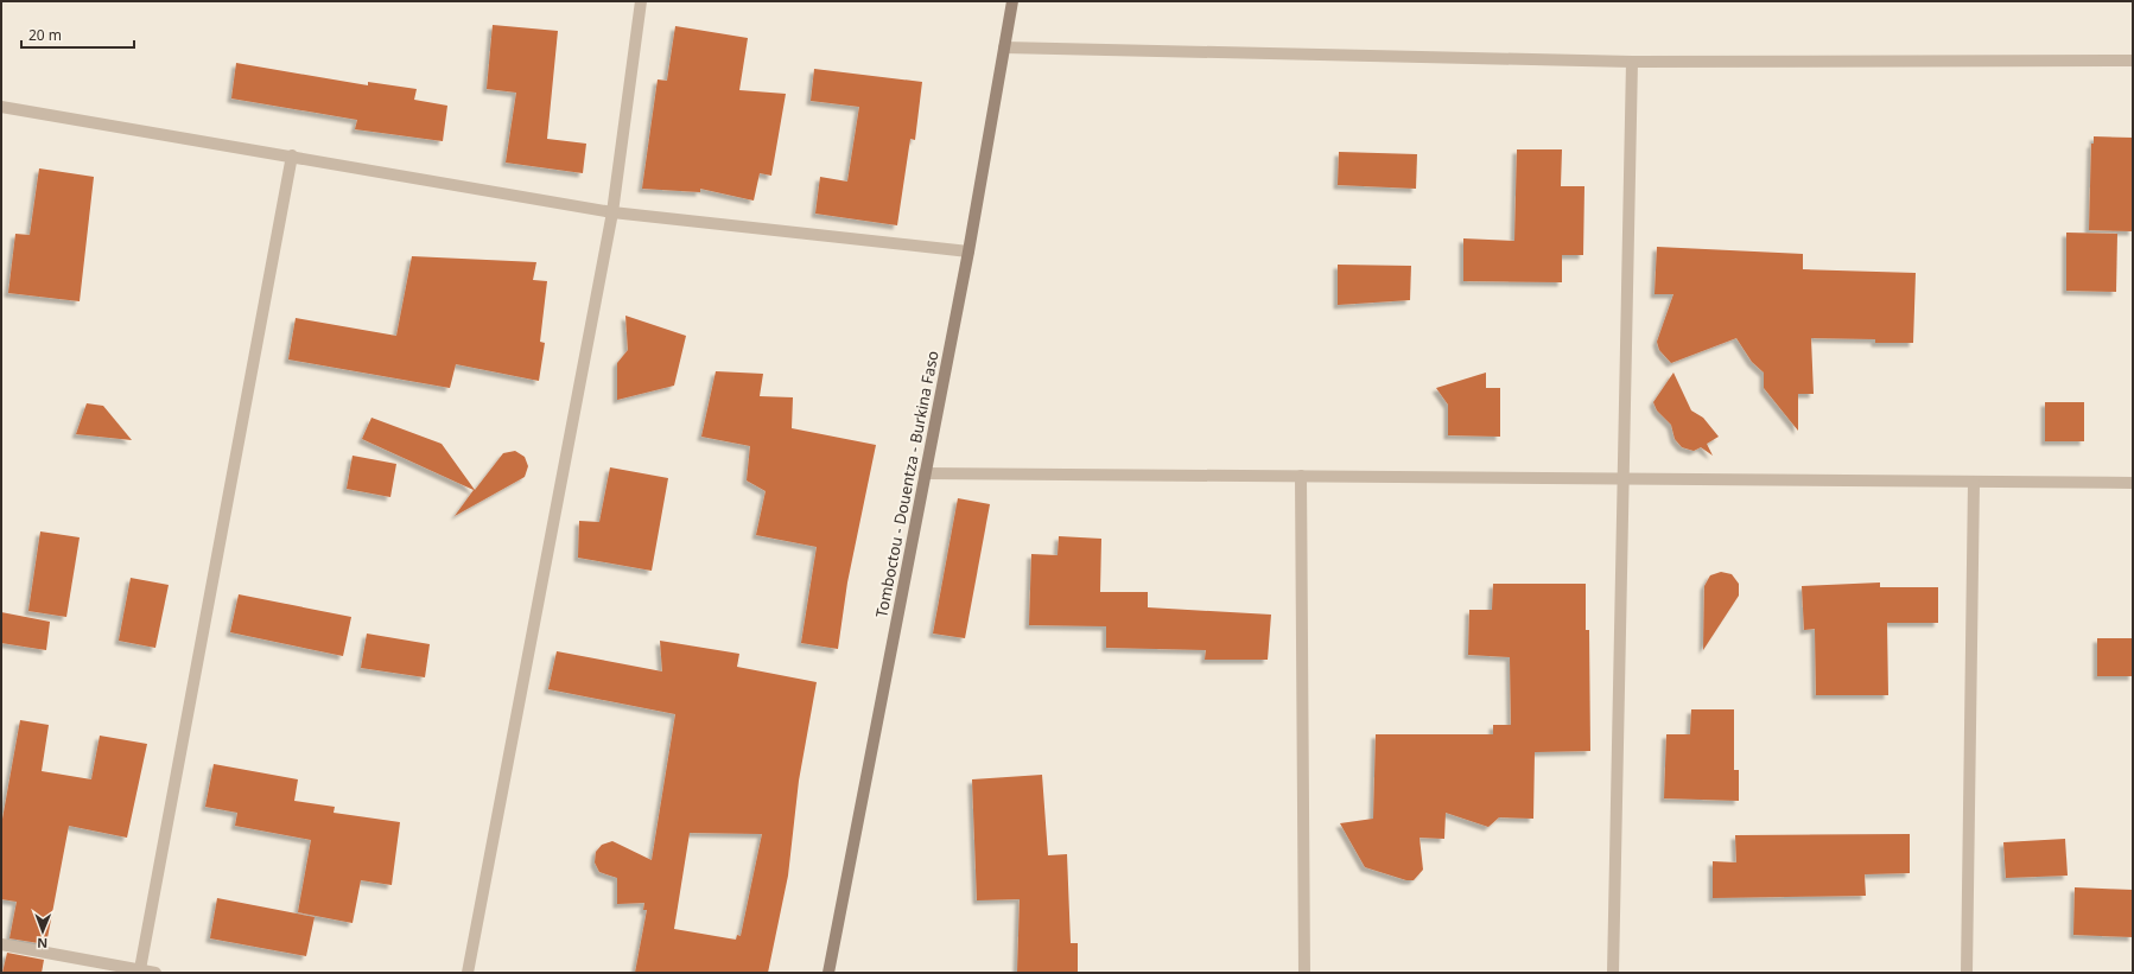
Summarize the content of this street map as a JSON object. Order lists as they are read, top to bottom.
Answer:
{
  "streets": {
    "main road": ["Tomboctou - Douentza - Burkina Faso"]
  },
  "scale_bar": "20 m",
  "north": "bottom"
}
